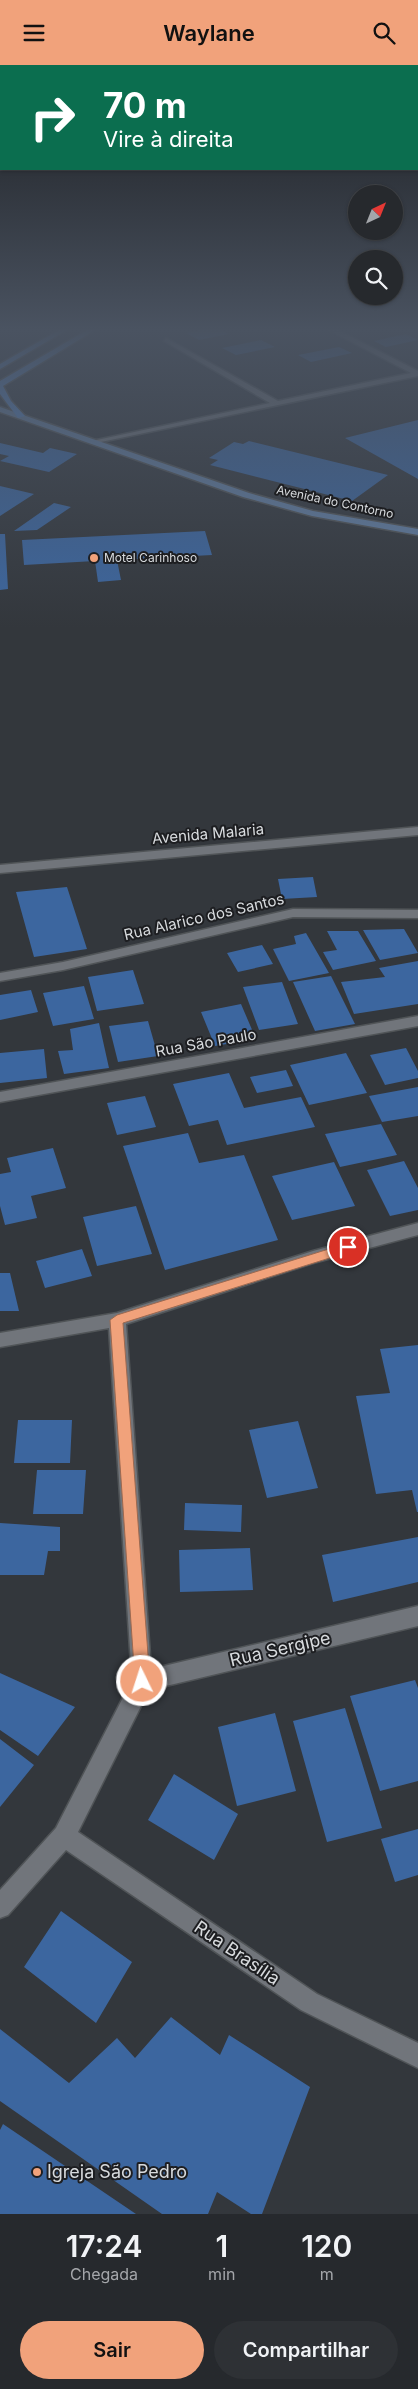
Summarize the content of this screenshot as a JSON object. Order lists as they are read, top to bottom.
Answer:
{
  "streets": {
    "main road": ["Avenida do Contorno"],
    "street": [
      "Avenida Malaria",
      "Rua Alarico dos Santos",
      "Rua São Paulo",
      "Rua Sergipe",
      "Rua Brasília"
    ]
  },
  "places": ["Motel Carinhoso", "Igreja São Pedro"],
  "north": "top right",
  "page": {
    "header": "Waylane",
    "turn": ["70 m", "Vire à direita"],
    "eta": [
      "17:24",
      "Chegada",
      "1",
      "min",
      "120",
      "m"
    ],
    "buttons": ["Sair", "Compartilhar"]
  }
}
